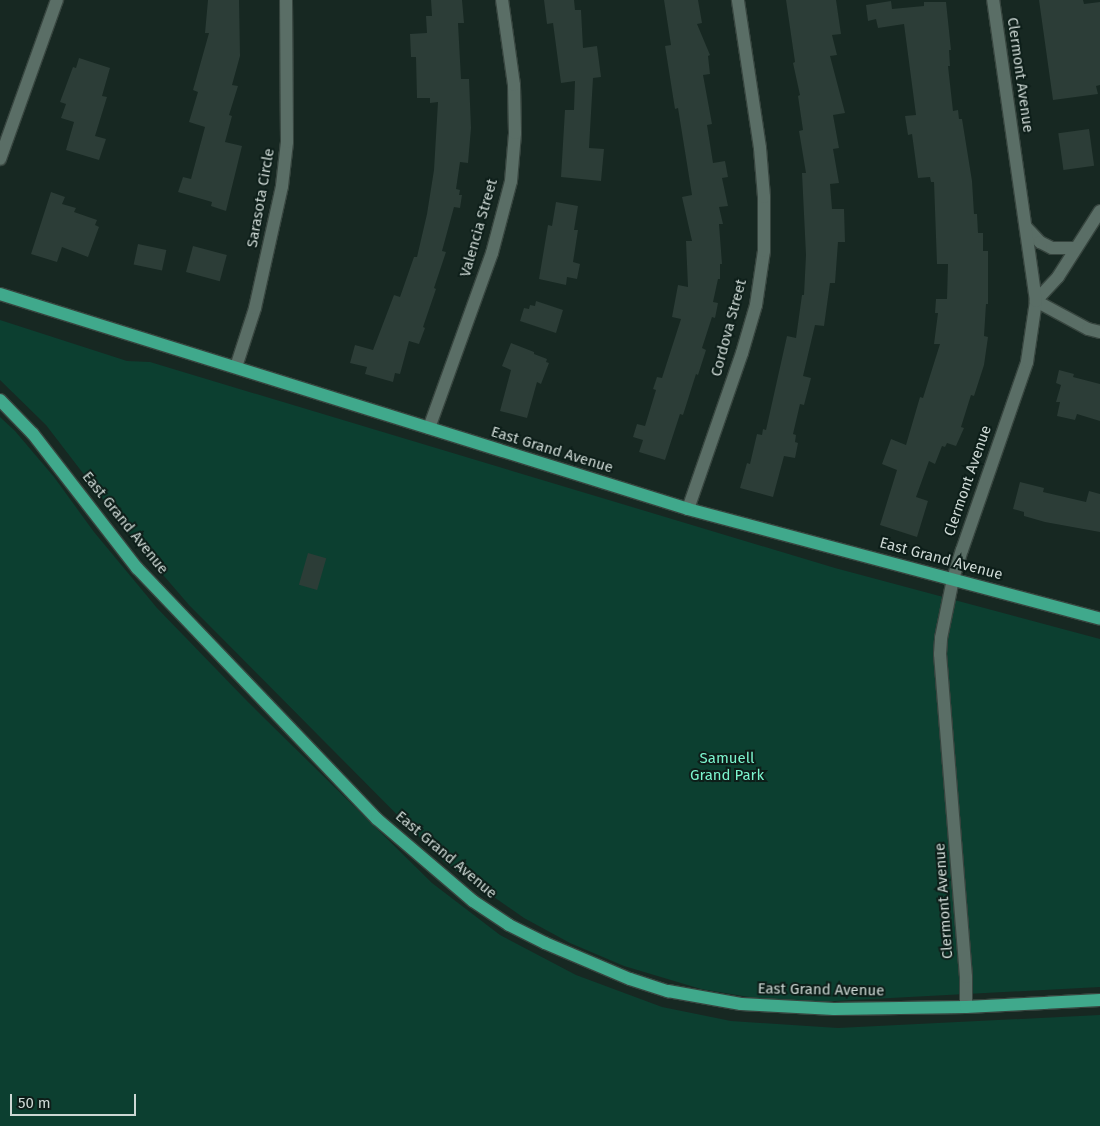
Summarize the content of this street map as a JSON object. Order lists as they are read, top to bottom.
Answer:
{
  "streets": {
    "main road": ["East Grand Avenue"],
    "street": [
      "Clermont Avenue",
      "Sarasota Circle",
      "Valencia Street",
      "Cordova Street"
    ]
  },
  "crossings": [
    ["Clermont Avenue", "East Grand Avenue"],
    ["Sarasota Circle", "East Grand Avenue"],
    ["Valencia Street", "East Grand Avenue"],
    ["Cordova Street", "East Grand Avenue"]
  ],
  "parks": ["Samuell Grand Park"],
  "scale_bar": "50 m"
}
